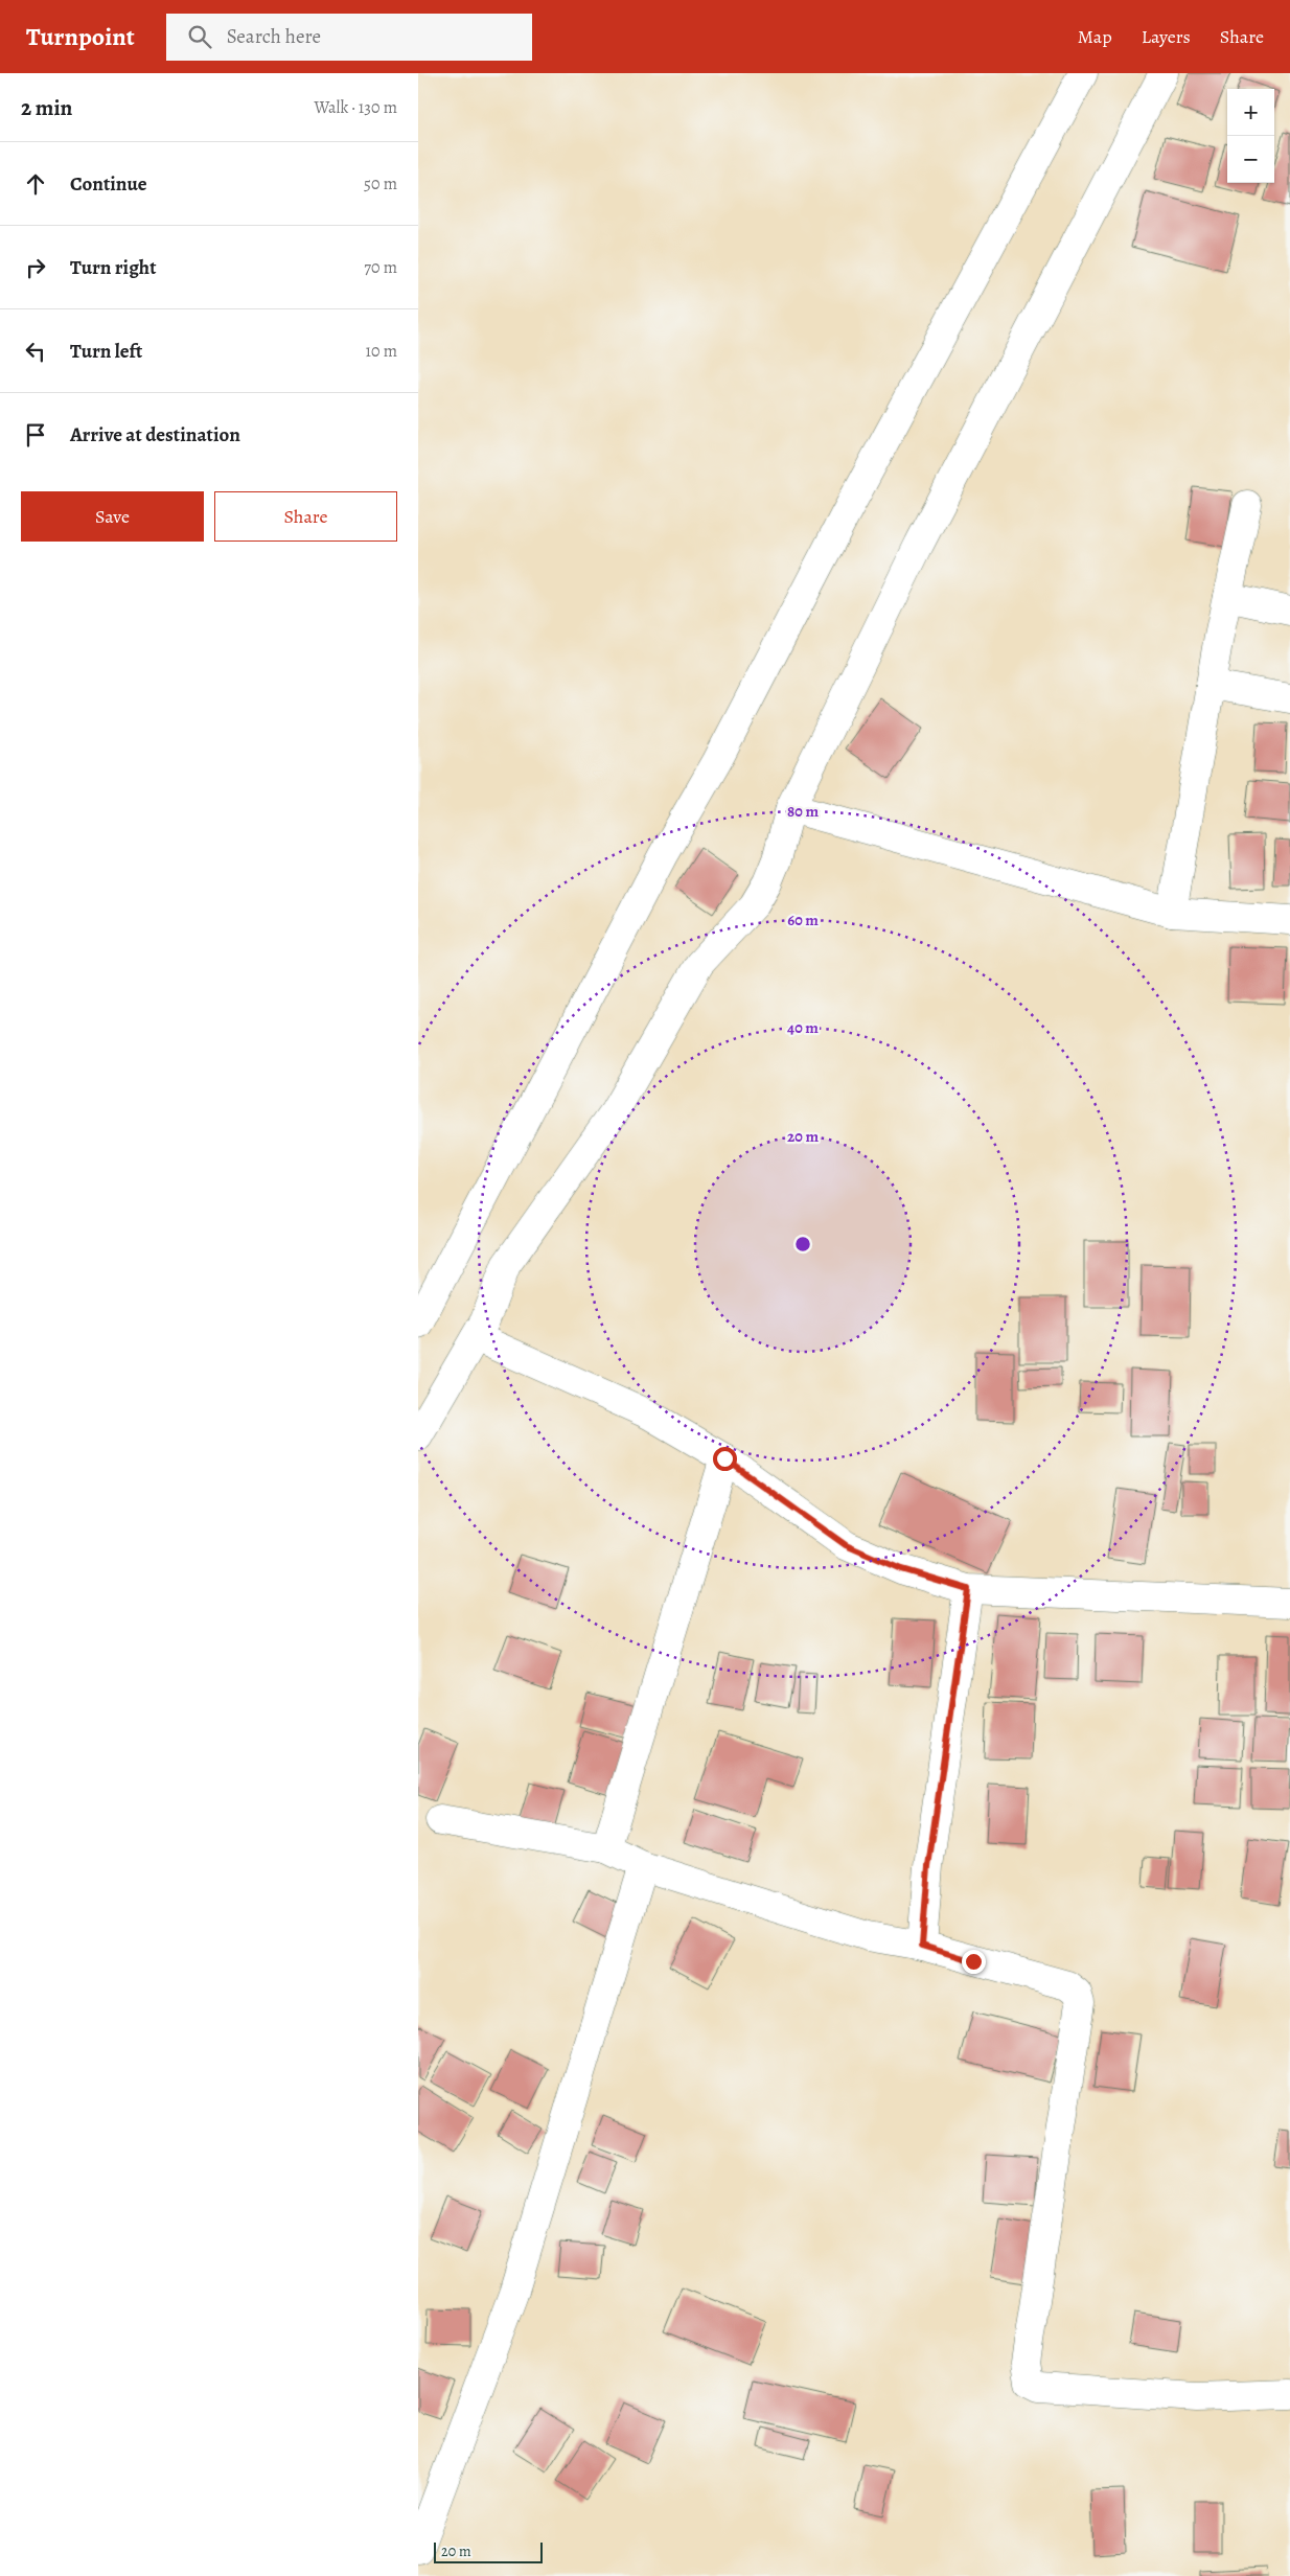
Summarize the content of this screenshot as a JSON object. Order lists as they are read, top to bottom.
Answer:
{
  "scale_bar": "20 m",
  "page": {
    "header": "Turnpoint",
    "search": "Search here",
    "nav": ["Map", "Layers", "Share"],
    "heading": ["2 min", "Walk · 130 m"],
    "map_buttons": ["+", "−"],
    "list": [
      ["Continue", "50 m"],
      ["Turn right", "70 m"],
      ["Turn left", "10 m"],
      "Arrive at destination"
    ],
    "buttons": ["Save", "Share"],
    "scale": "20 m"
  },
  "rings": [
    "80 m",
    "60 m",
    "40 m",
    "20 m"
  ]
}
